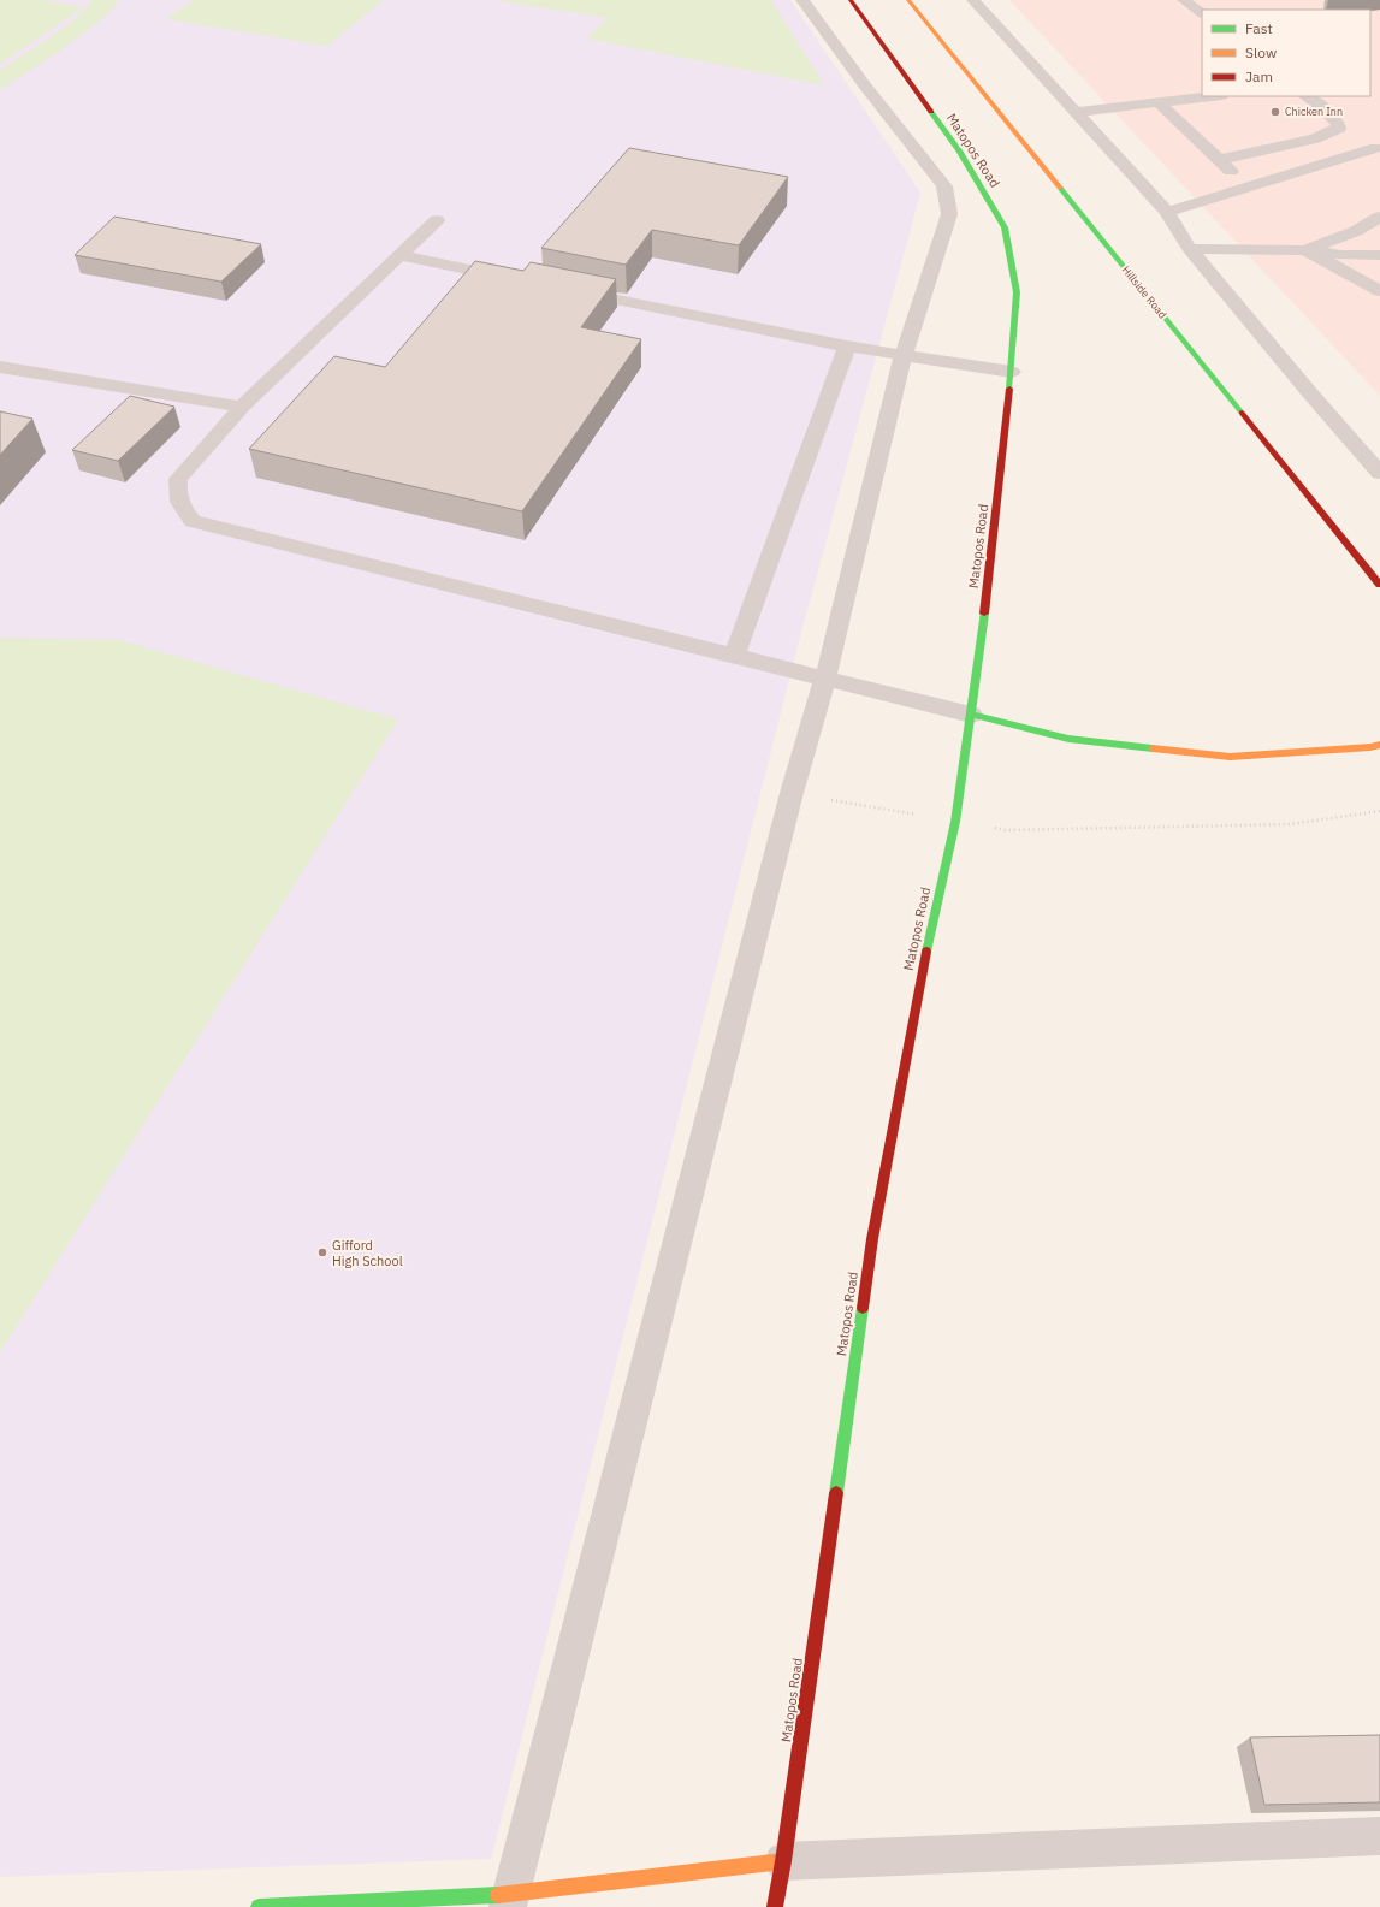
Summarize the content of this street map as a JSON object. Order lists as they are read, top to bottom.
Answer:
{
  "streets": {
    "main road": ["Matopos Road", "Hillside Road"]
  },
  "places": ["Chicken Inn", "Gifford High School"],
  "legend": ["Fast", "Slow", "Jam"]
}
